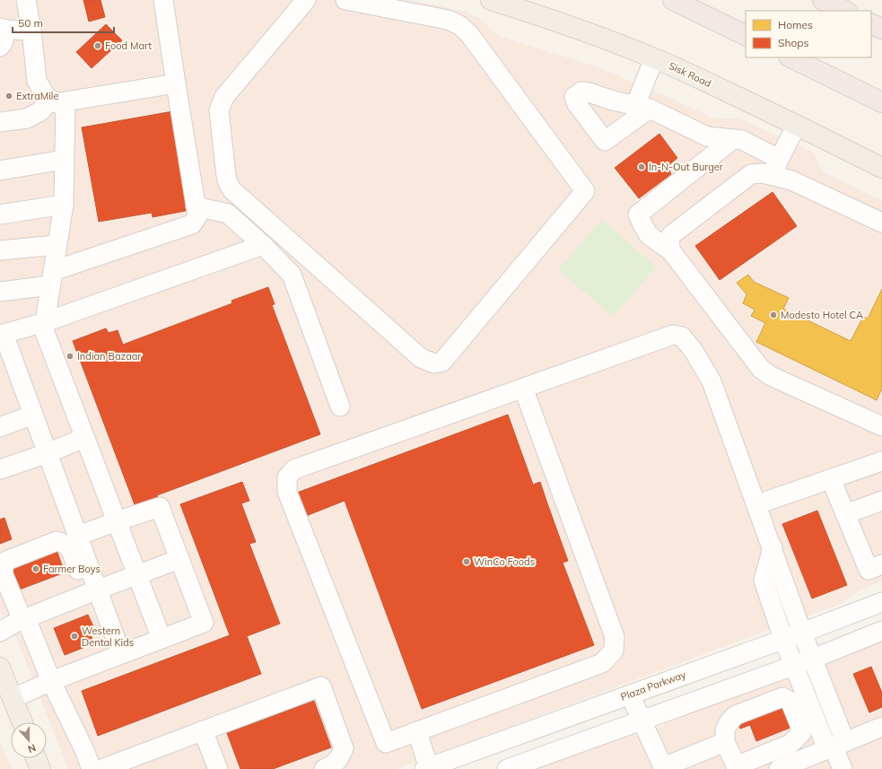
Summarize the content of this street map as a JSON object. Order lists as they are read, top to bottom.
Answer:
{
  "streets": {
    "main road": ["Sisk Road"],
    "street": ["Plaza Parkway"]
  },
  "places": [
    "Food Mart",
    "ExtraMile",
    "In-N-Out Burger",
    "Modesto Hotel CA",
    "Indian Bazaar",
    "WinCo Foods",
    "Farmer Boys",
    "Western Dental Kids"
  ],
  "legend": ["Homes", "Shops"],
  "scale_bar": "50 m",
  "north": "bottom"
}
